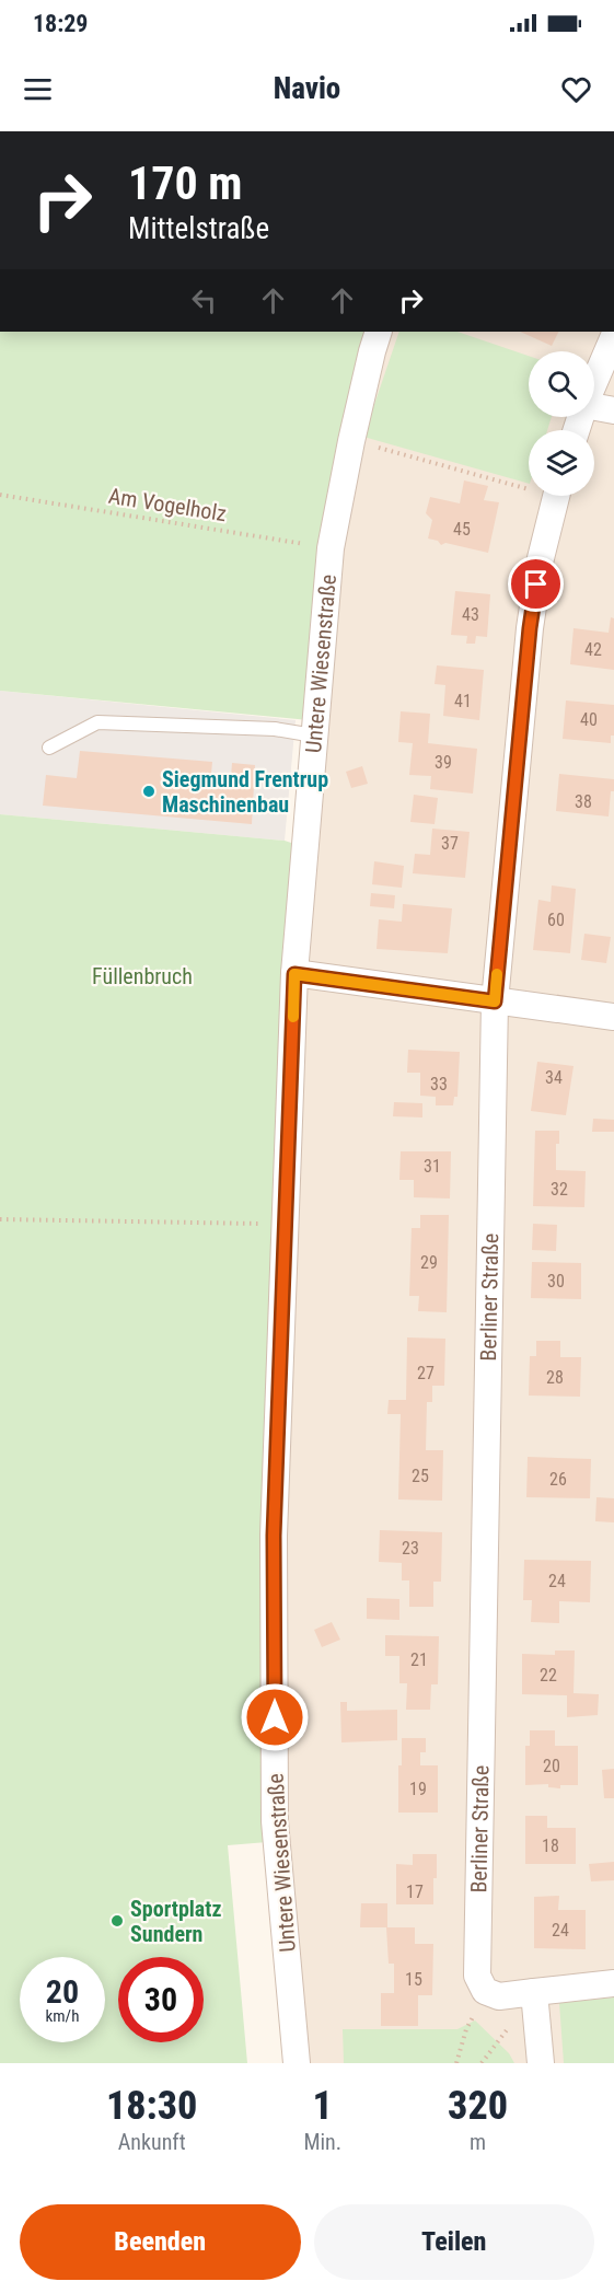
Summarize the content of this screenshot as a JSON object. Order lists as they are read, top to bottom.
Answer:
{
  "streets": {
    "street": ["Untere Wiesenstraße", "Berliner Straße"],
    "path": ["Am Vogelholz"]
  },
  "crossings": [
    ["Am Vogelholz", "Untere Wiesenstraße"]
  ],
  "parks": ["Füllenbruch"],
  "places": ["Siegmund Frentrup Maschinenbau", "Sportplatz Sundern"],
  "house_numbers": [
    "45",
    "43",
    "42",
    "41",
    "40",
    "39",
    "38",
    "37",
    "60",
    "34",
    "33",
    "31",
    "32",
    "29",
    "30",
    "27",
    "28",
    "25",
    "26",
    "23",
    "24",
    "21",
    "22",
    "20",
    "19",
    "18",
    "17",
    "24",
    "15"
  ],
  "page": {
    "status": "18:29",
    "header": "Navio",
    "turn": ["170 m", "Mittelstraße"],
    "speed": "20 km/h",
    "limit": "30",
    "eta": [
      "18:30",
      "Ankunft",
      "1",
      "Min.",
      "320",
      "m"
    ],
    "buttons": ["Beenden", "Teilen"]
  }
}
